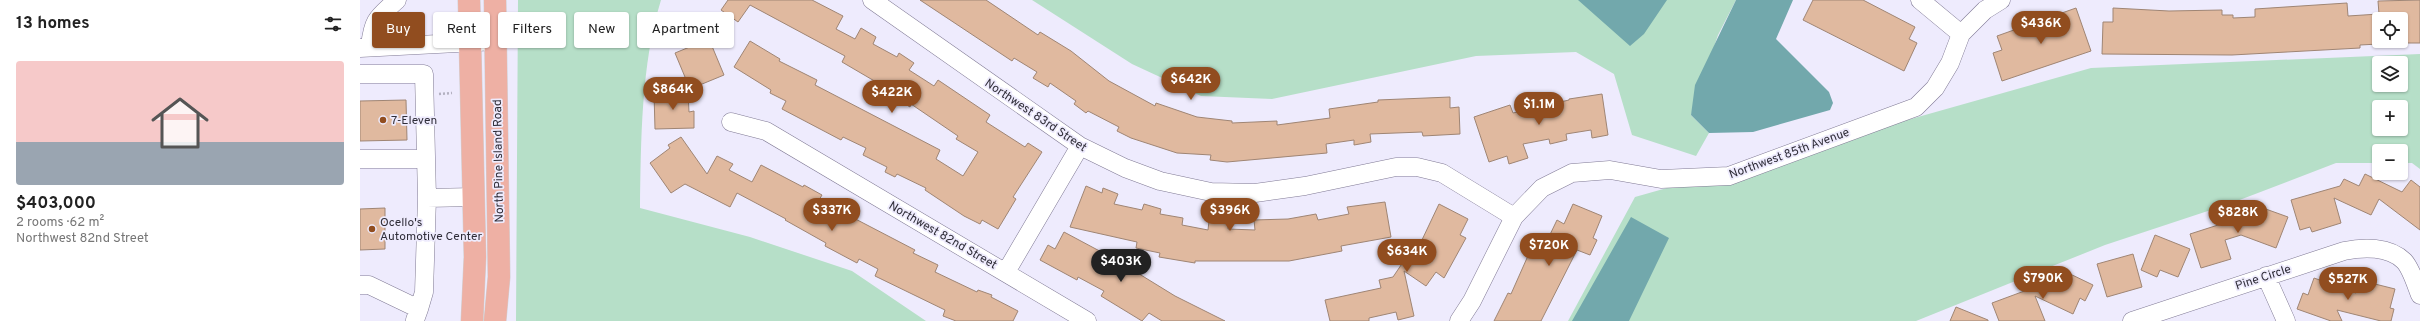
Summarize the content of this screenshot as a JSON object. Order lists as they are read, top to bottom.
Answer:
{
  "streets": {
    "main road": ["North Pine Island Road"],
    "street": [
      "Northwest 83rd Street",
      "Northwest 85th Avenue",
      "Northwest 82nd Street",
      "Pine Circle"
    ]
  },
  "crossings": [
    ["Northwest 83rd Street", "Northwest 85th Avenue"]
  ],
  "places": ["7-Eleven", "Ocello's Automotive Center"],
  "page": {
    "heading": "13 homes",
    "price": [
      "$436K",
      "$642K",
      "$864K",
      "$422K",
      "$1.1M",
      "$337K",
      "$396K",
      "$828K",
      "$720K",
      "$634K",
      "$403K",
      "$790K",
      "$527K"
    ],
    "map_buttons": ["+", "−"],
    "chip": [
      "Buy",
      "Rent",
      "Filters",
      "New",
      "Apartment"
    ],
    "list": [
      {
        "name": "$403,000",
        "note": "2 rooms · 62 m² · Northwest 82nd Street"
      }
    ]
  }
}
